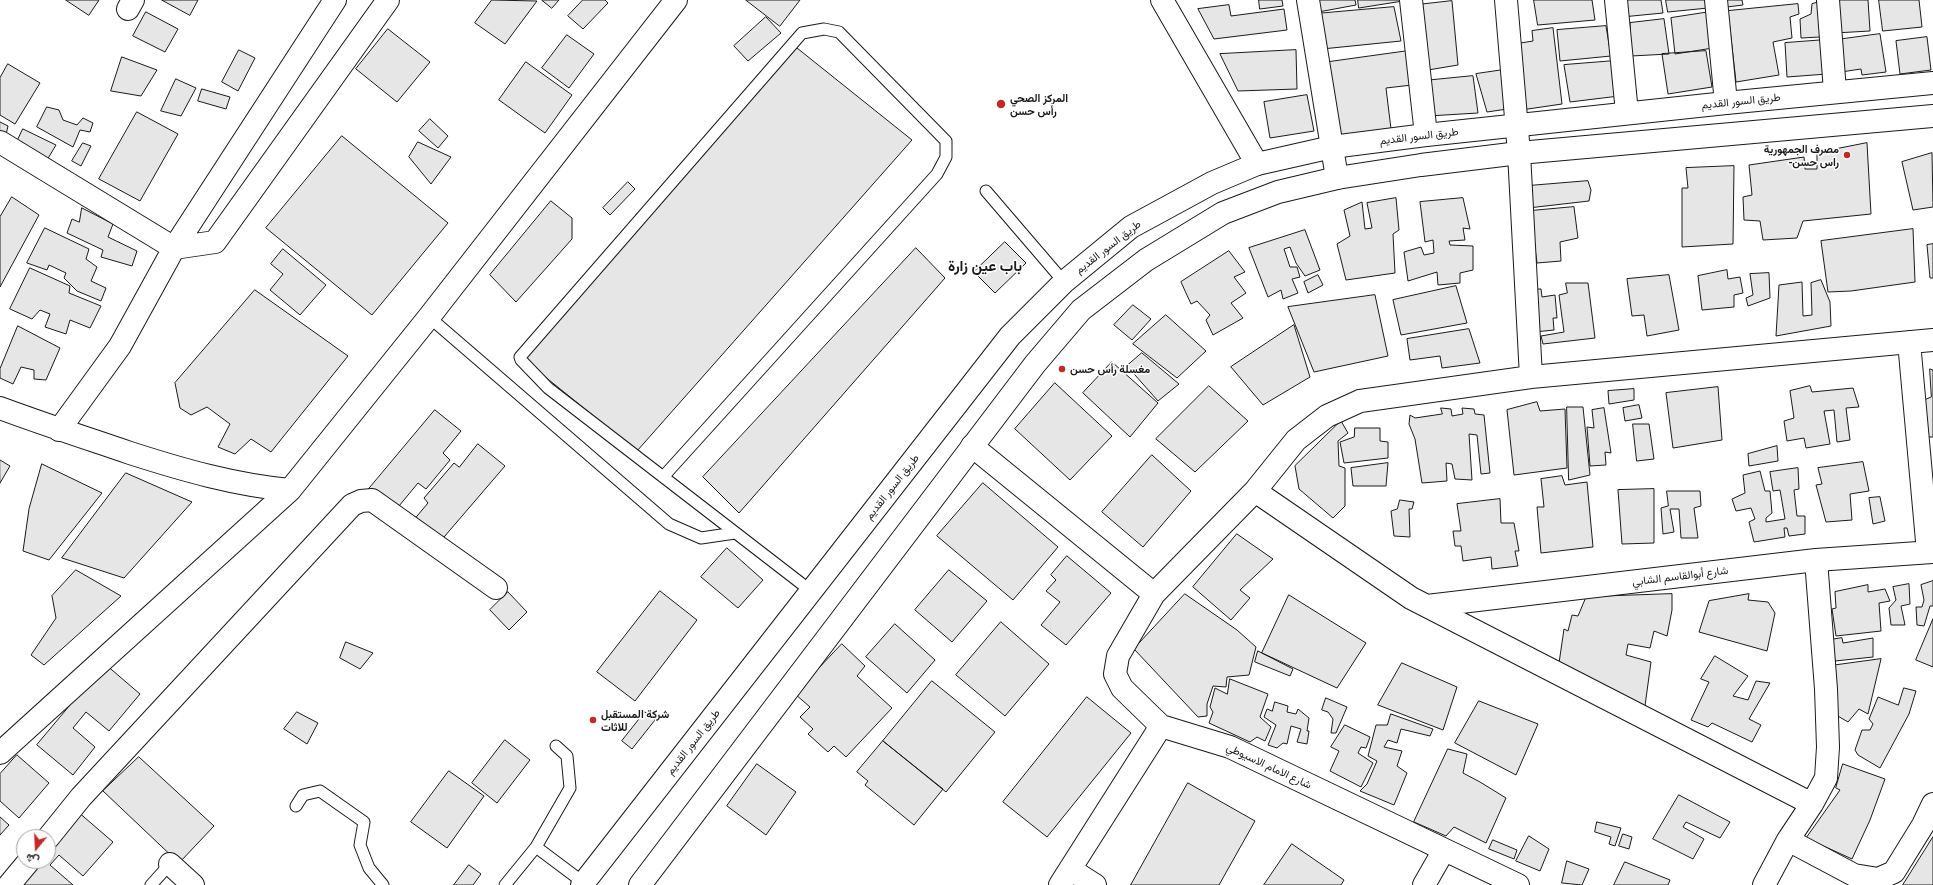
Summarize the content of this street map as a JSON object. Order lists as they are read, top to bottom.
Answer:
{
  "streets": {
    "street": ["طريق السور القديم", "شارع أبوالقاسم الشابي", "شارع الامام الاسيوطي"]
  },
  "districts": ["باب عين زارة"],
  "places": [
    "المركز الصحي رأس حسن",
    "مصرف الجمهورية -راس حسن",
    "مغسلة رأس حسن",
    "شركة المستقبل للاثات"
  ],
  "north": "bottom"
}
